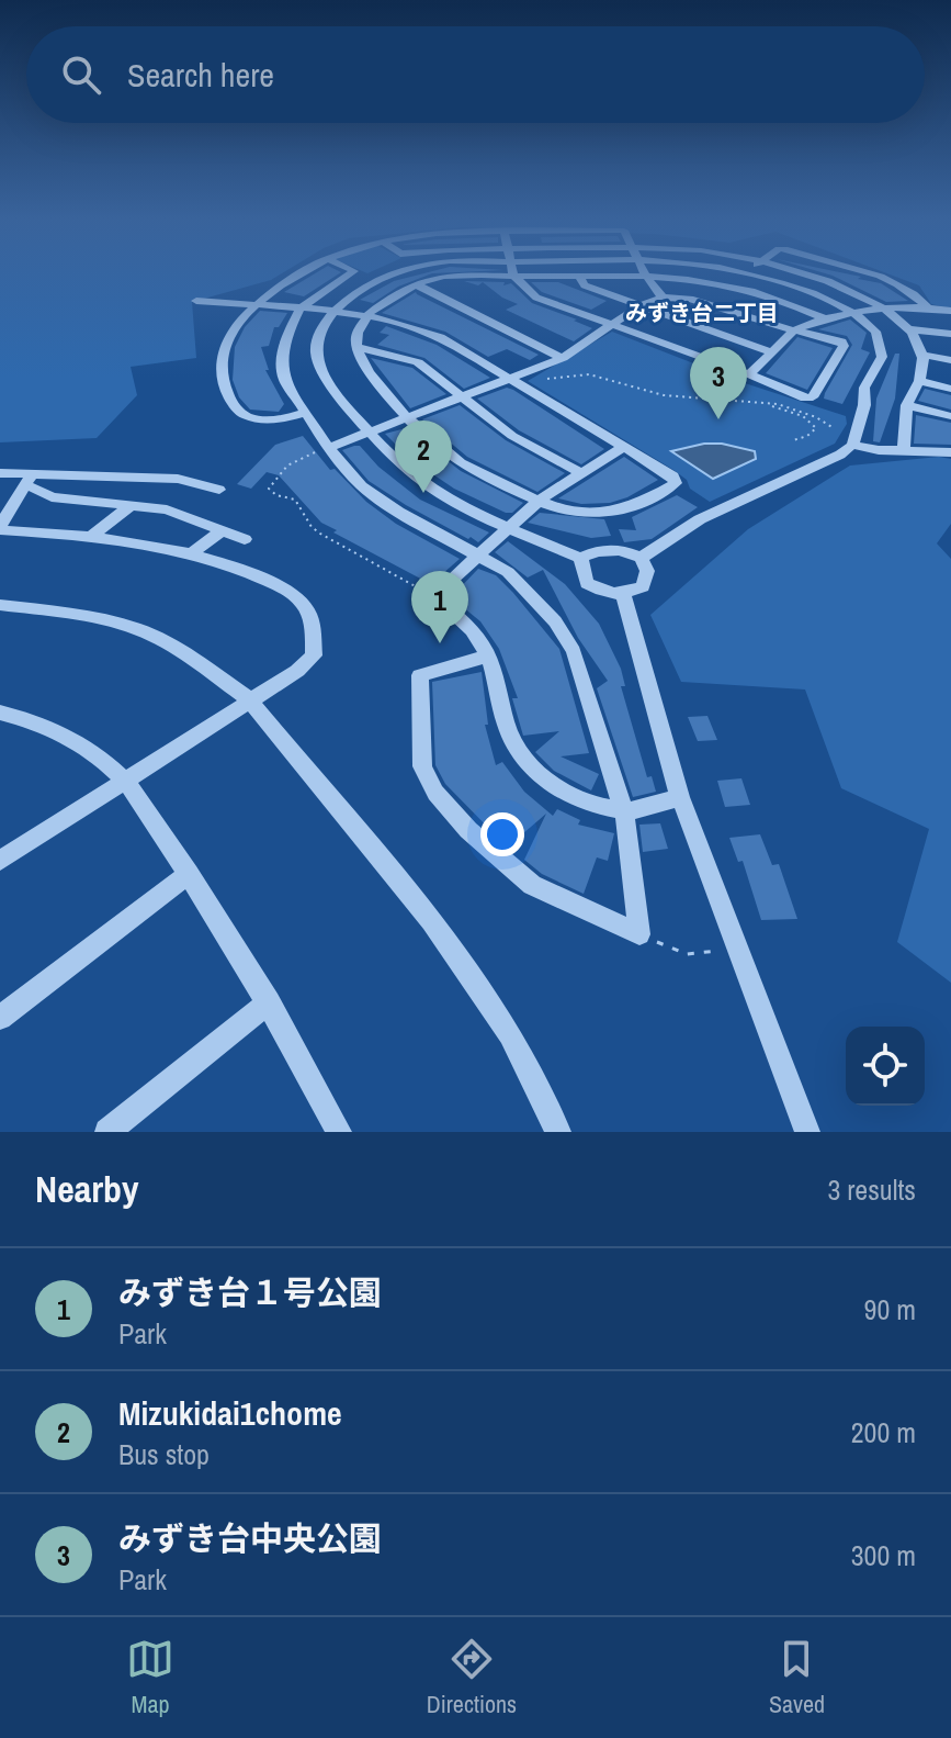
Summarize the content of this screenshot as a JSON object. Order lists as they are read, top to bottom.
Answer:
{
  "districts": ["みずき台二丁目"],
  "page": {
    "search": "Search here",
    "pins": ["3", "2", "1"],
    "heading": ["Nearby", "3 results"],
    "list": [
      {
        "mark": "1",
        "name": "みずき台１号公園",
        "note": "Park",
        "value": "90 m"
      },
      {
        "mark": "2",
        "name": "Mizukidai1chome",
        "note": "Bus stop",
        "value": "200 m"
      },
      {
        "mark": "3",
        "name": "みずき台中央公園",
        "note": "Park",
        "value": "300 m"
      }
    ],
    "nav": ["Map", "Directions", "Saved"]
  }
}
